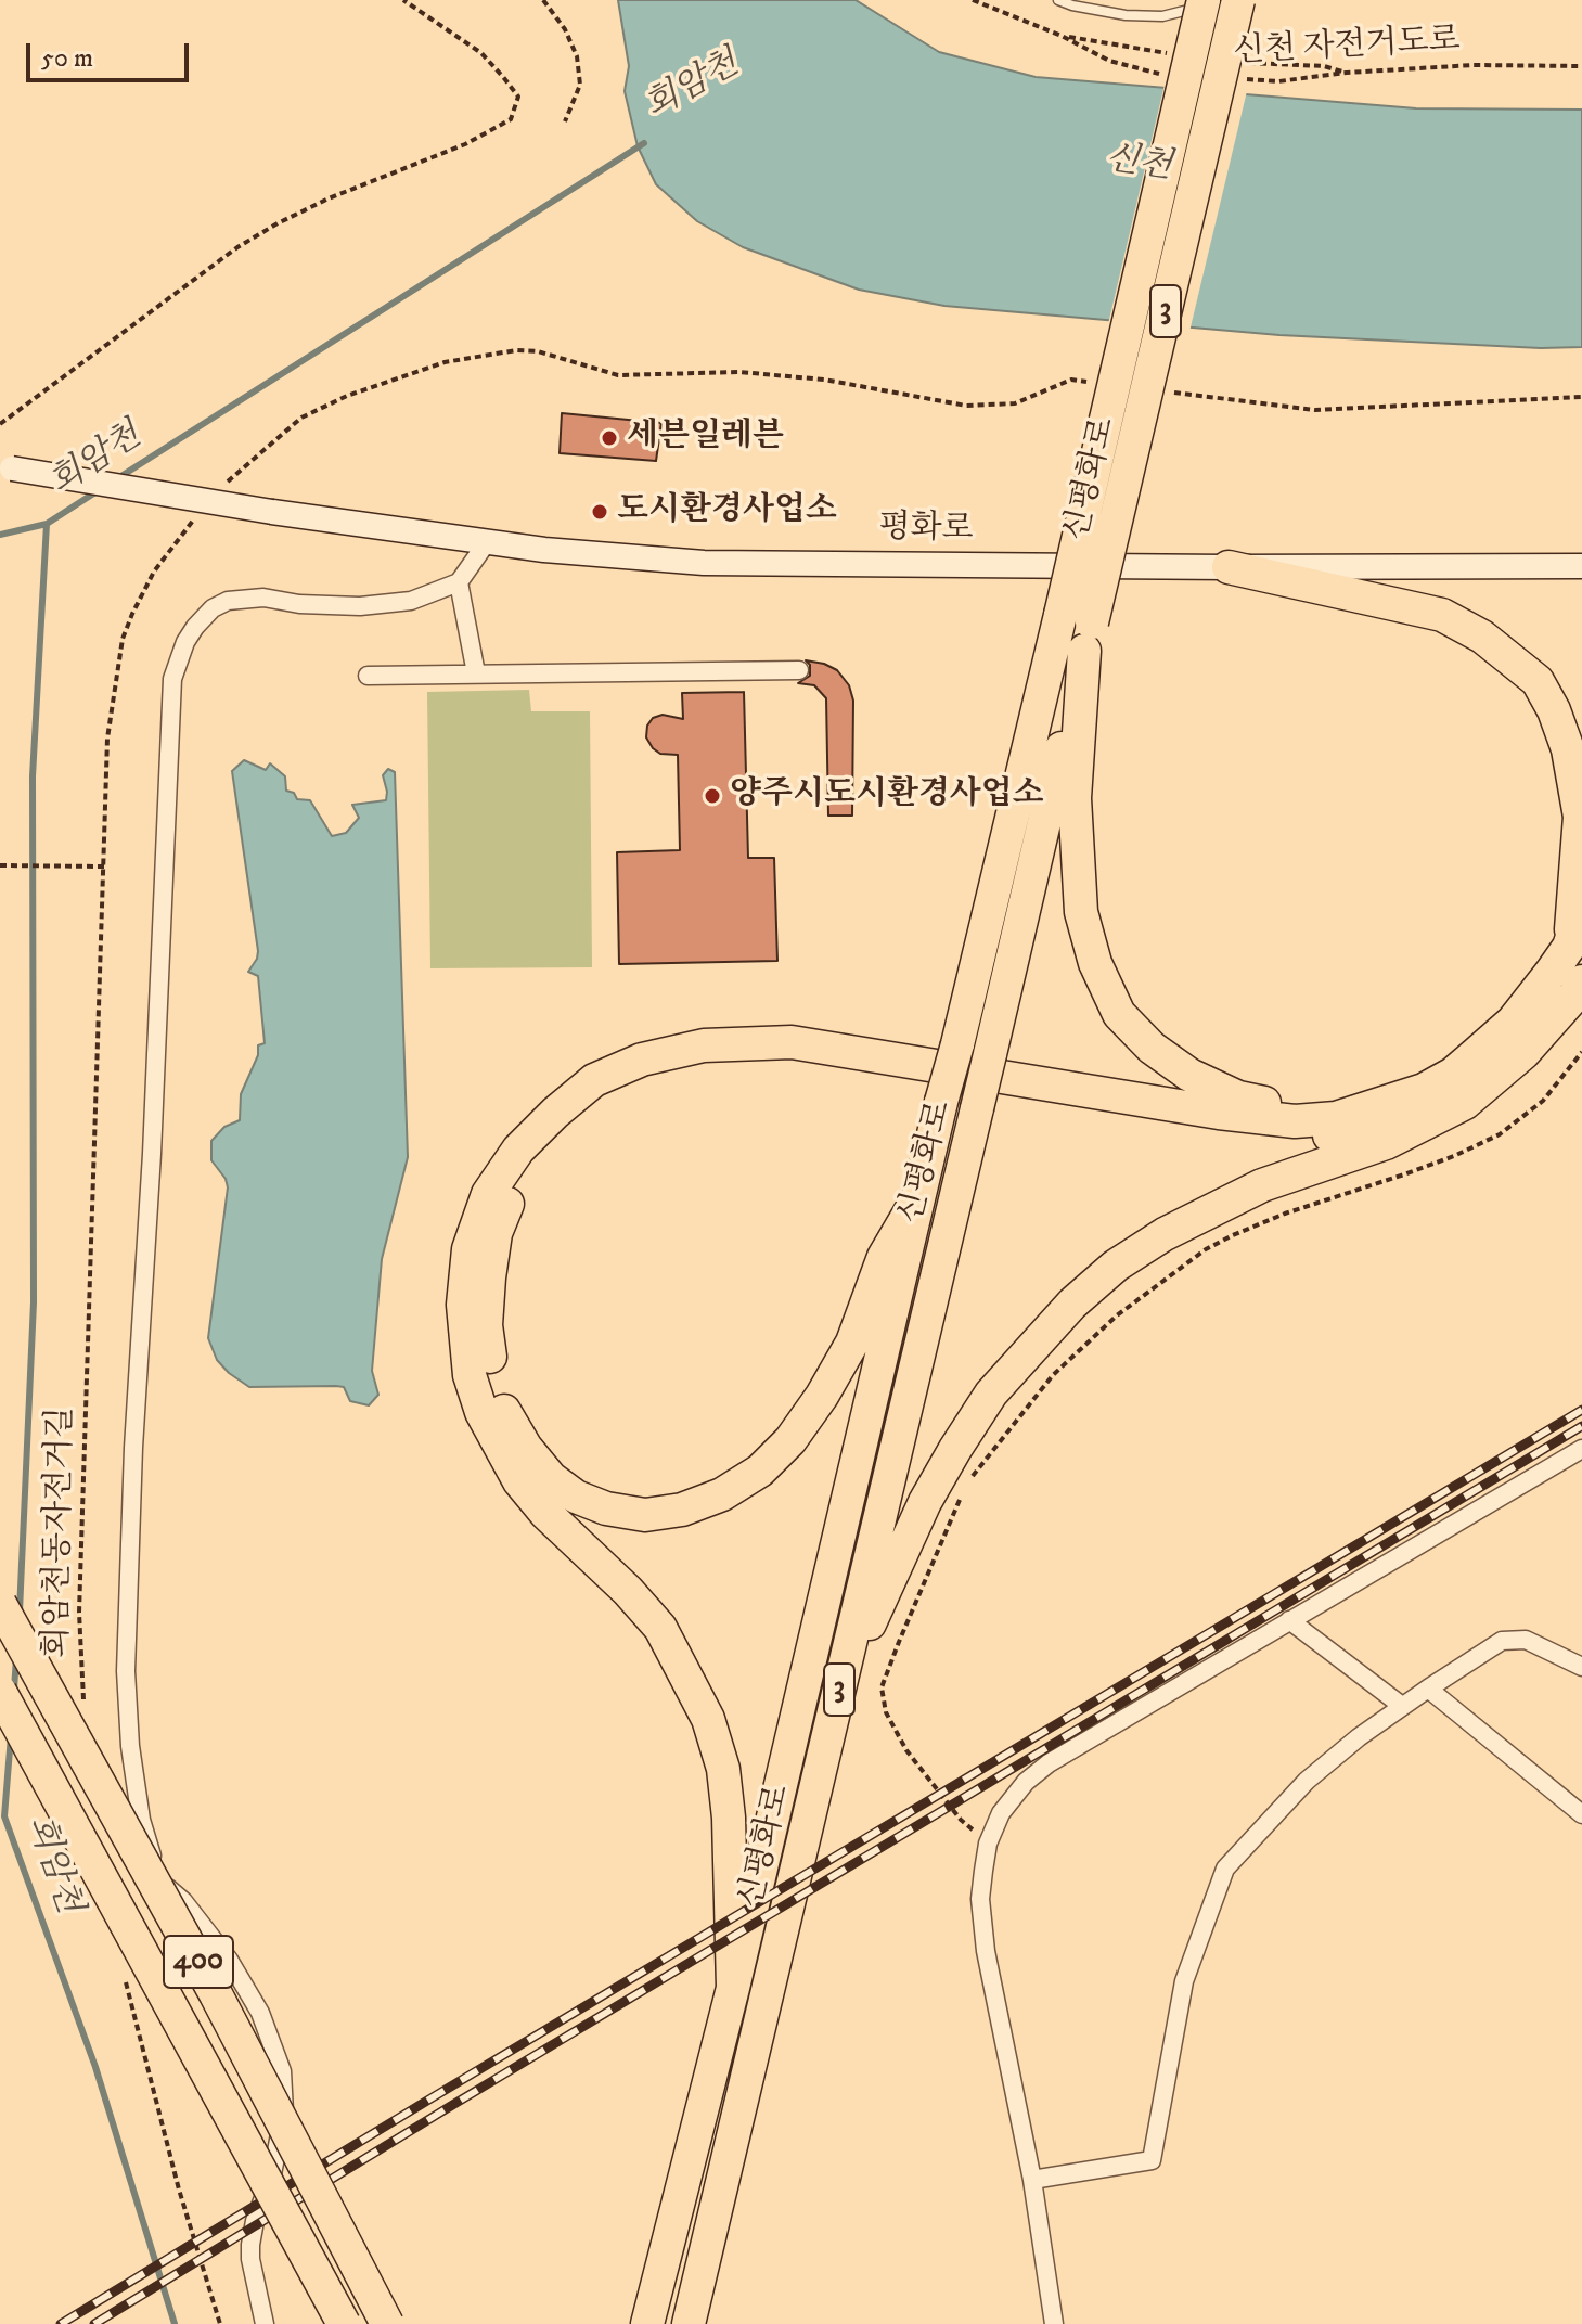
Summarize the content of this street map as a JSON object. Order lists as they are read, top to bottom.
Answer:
{
  "streets": {
    "highway": ["3", "신평화로", "400"],
    "main road": ["평화로"],
    "path": ["신천 자전거도로", "회암천동자전거길"]
  },
  "water": ["회암천", "신천"],
  "places": ["세븐일레븐", "도시환경사업소", "양주시도시환경사업소"],
  "scale_bar": "50 m"
}
